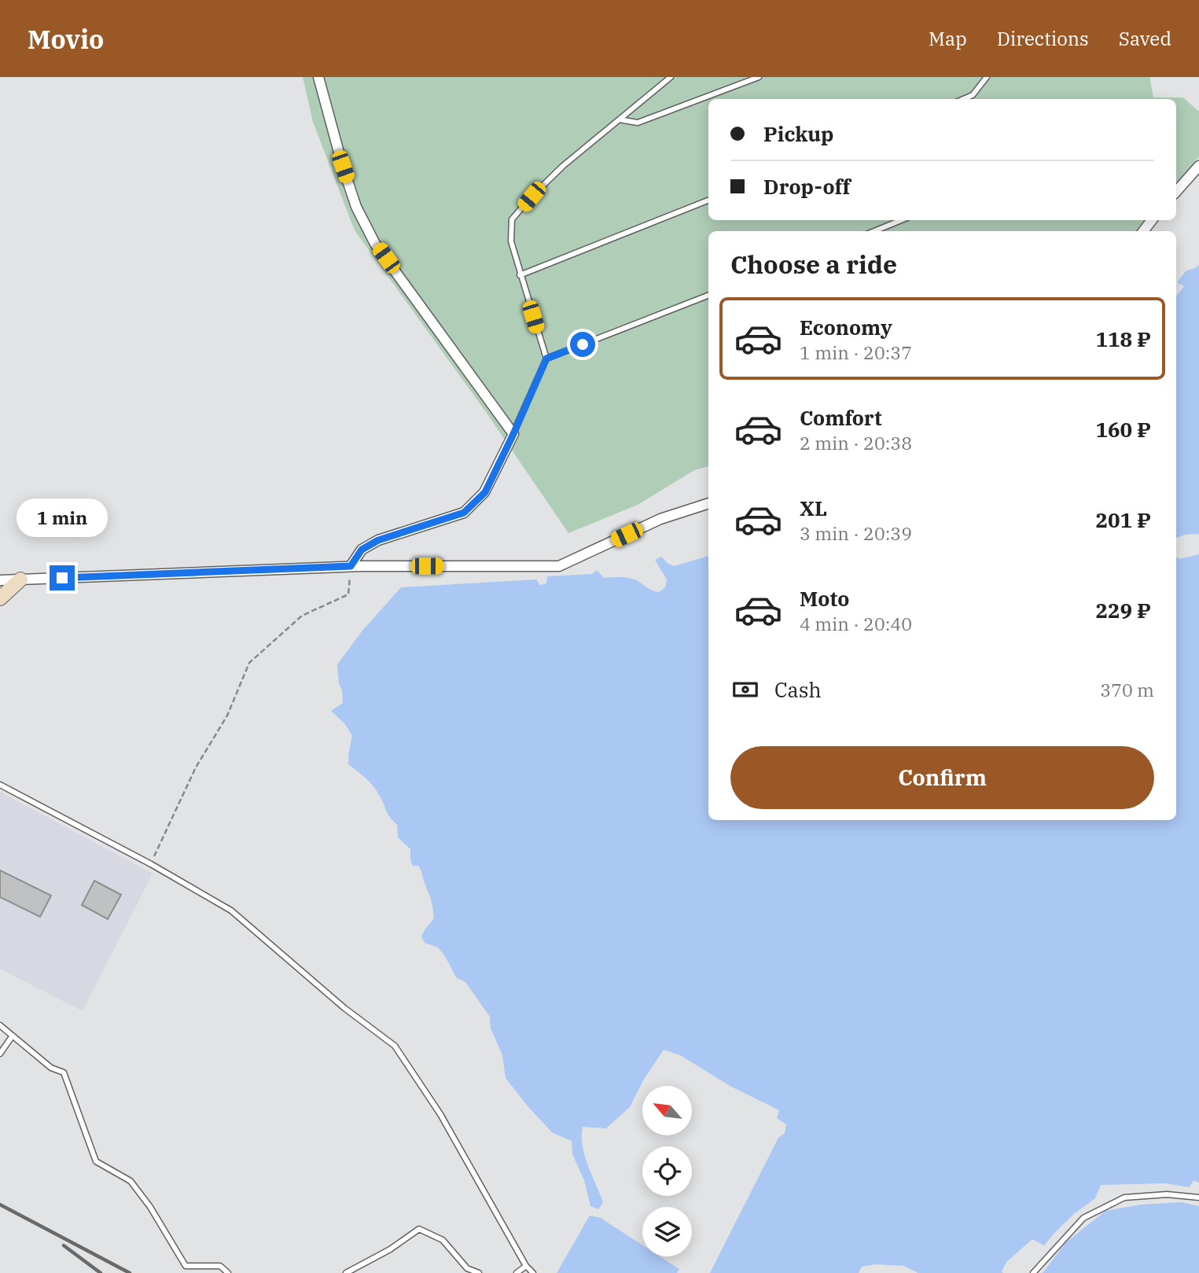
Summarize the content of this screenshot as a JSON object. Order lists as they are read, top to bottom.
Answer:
{
  "north": "top left",
  "page": {
    "header": "Movio",
    "nav": ["Map", "Directions", "Saved"],
    "banner": ["Pickup", "Drop-off"],
    "heading": "Choose a ride",
    "list": [
      {
        "name": "Economy",
        "note": "1 min · 20:37",
        "value": "118 ₽"
      },
      {
        "name": "Comfort",
        "note": "2 min · 20:38",
        "value": "160 ₽"
      },
      {
        "name": "XL",
        "note": "3 min · 20:39",
        "value": "201 ₽"
      },
      {
        "name": "Moto",
        "note": "4 min · 20:40",
        "value": "229 ₽"
      }
    ],
    "bubble": "1 min",
    "pay": ["Cash", "370 m"],
    "buttons": "Confirm"
  }
}
